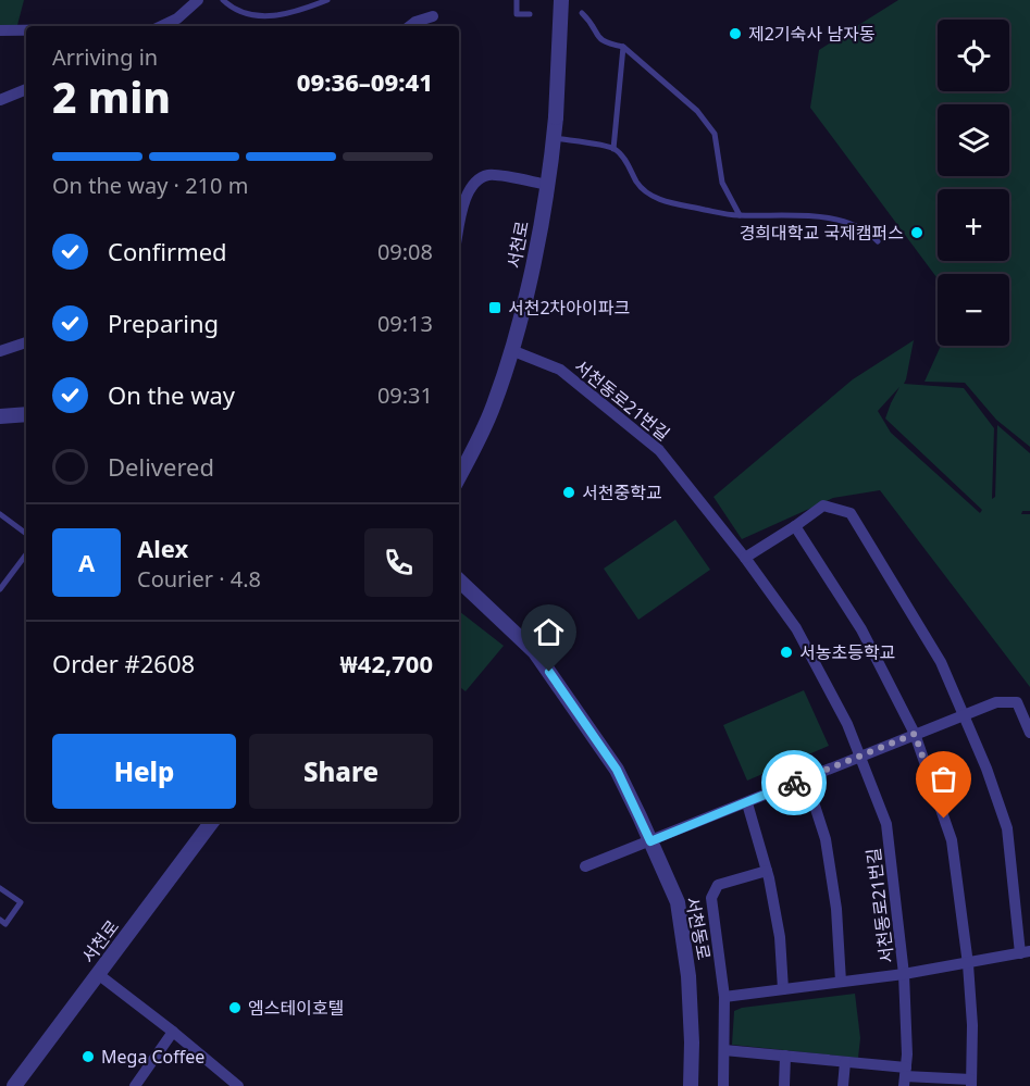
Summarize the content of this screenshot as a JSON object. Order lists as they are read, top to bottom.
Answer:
{
  "streets": {
    "street": ["서천로", "서천동로21번길", "서천동로"]
  },
  "crossings": [
    ["서천로", "서천동로21번길"]
  ],
  "places": {
    "other": [
      "제2기숙사 남자동",
      "경희대학교 국제캠퍼스",
      "서천중학교",
      "서농초등학교",
      "엠스테이호텔",
      "Mega Coffee"
    ],
    "transit": ["서천2차아이파크"]
  },
  "page": {
    "map_buttons": ["+", "−"],
    "heading": ["2 min", "Arriving in", "09:36–09:41"],
    "panel": [
      "Alex",
      "Courier · 4.8",
      "Order #2608",
      "₩42,700"
    ],
    "bar": "On the way · 210 m",
    "list": [
      ["Confirmed", "09:08"],
      ["Preparing", "09:13"],
      ["On the way", "09:31"],
      "Delivered"
    ],
    "round": "A",
    "buttons": ["Help", "Share"]
  }
}
